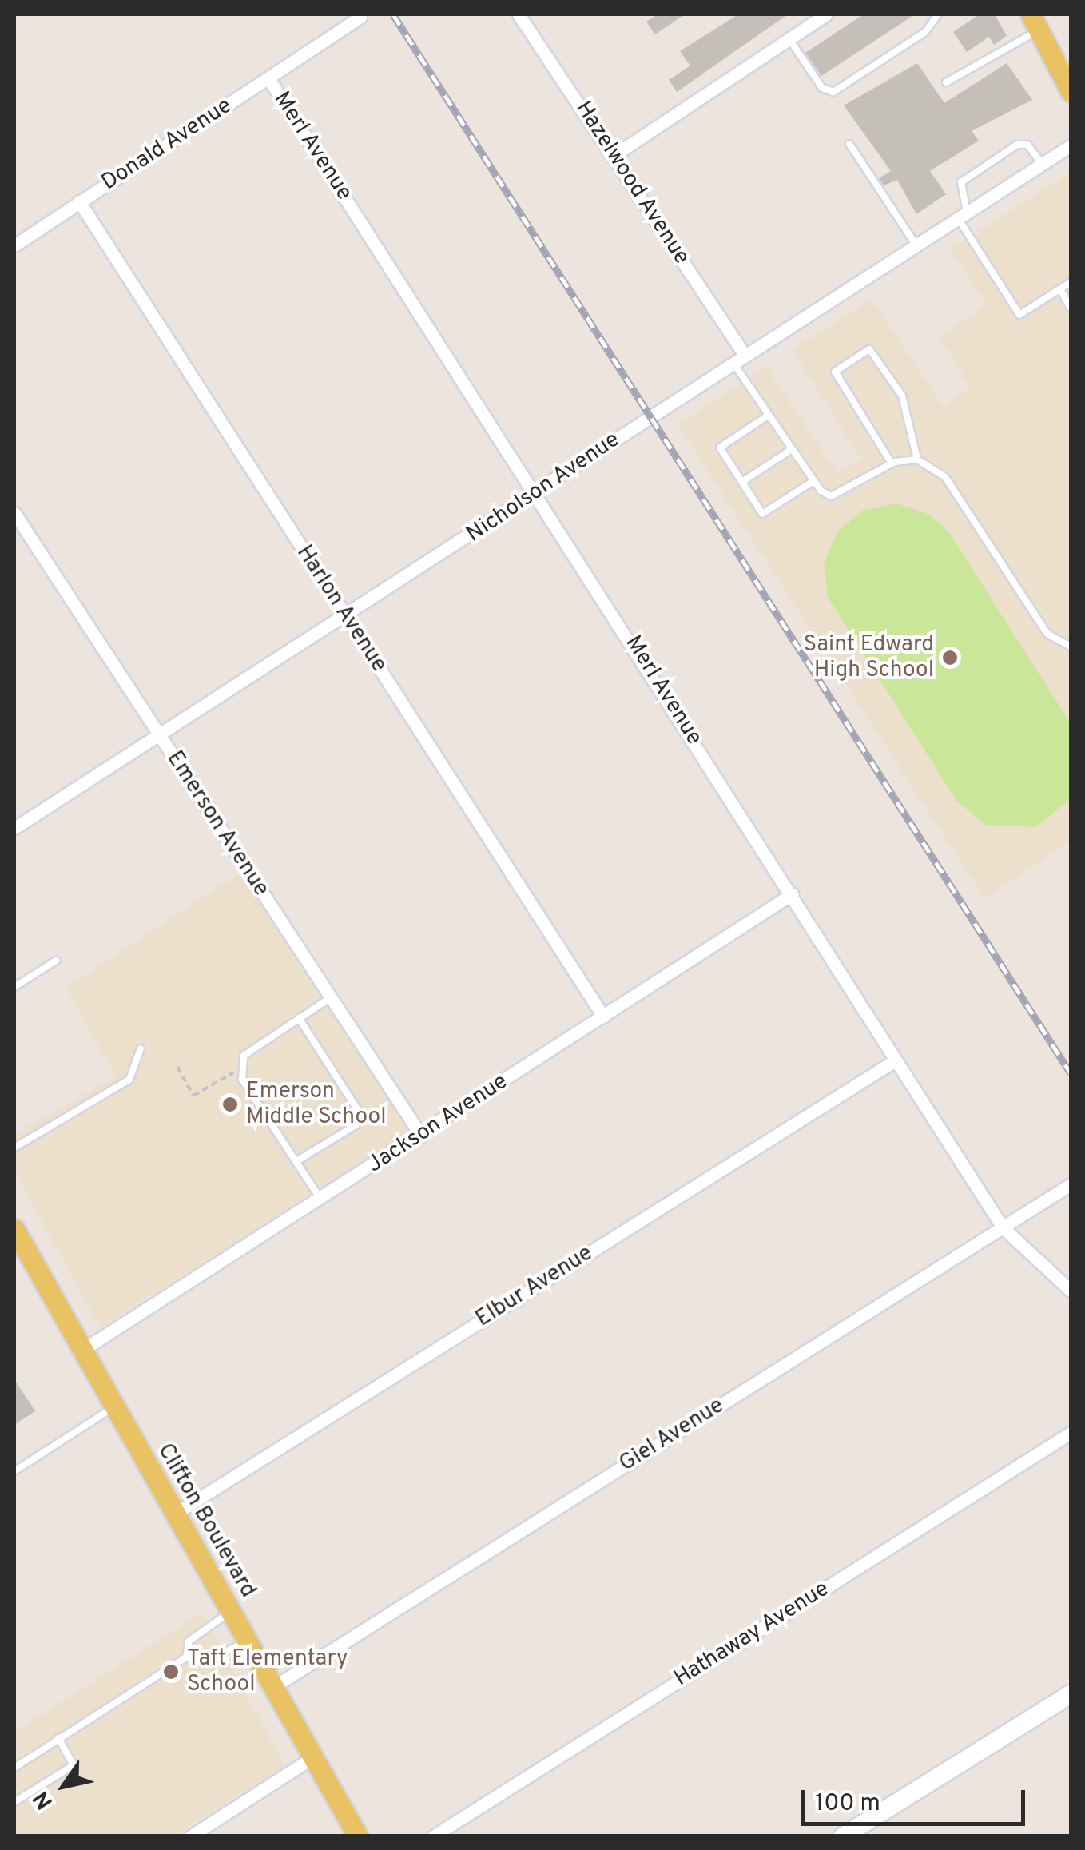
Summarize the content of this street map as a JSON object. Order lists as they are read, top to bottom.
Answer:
{
  "streets": {
    "main road": ["Clifton Boulevard"],
    "street": [
      "Donald Avenue",
      "Merl Avenue",
      "Hazelwood Avenue",
      "Nicholson Avenue",
      "Harlon Avenue",
      "Emerson Avenue",
      "Jackson Avenue",
      "Elbur Avenue",
      "Giel Avenue",
      "Hathaway Avenue"
    ]
  },
  "crossings": [
    ["Donald Avenue", "Merl Avenue"],
    ["Donald Avenue", "Harlon Avenue"],
    ["Merl Avenue", "Nicholson Avenue"],
    ["Merl Avenue", "Jackson Avenue"],
    ["Merl Avenue", "Elbur Avenue"],
    ["Merl Avenue", "Giel Avenue"],
    ["Hazelwood Avenue", "Nicholson Avenue"],
    ["Nicholson Avenue", "Harlon Avenue"],
    ["Nicholson Avenue", "Emerson Avenue"],
    ["Harlon Avenue", "Jackson Avenue"],
    ["Emerson Avenue", "Jackson Avenue"],
    ["Jackson Avenue", "Clifton Boulevard"],
    ["Elbur Avenue", "Clifton Boulevard"],
    ["Giel Avenue", "Clifton Boulevard"]
  ],
  "places": ["Saint Edward High School", "Emerson Middle School", "Taft Elementary School"],
  "scale_bar": "100 m",
  "north": "bottom left"
}
